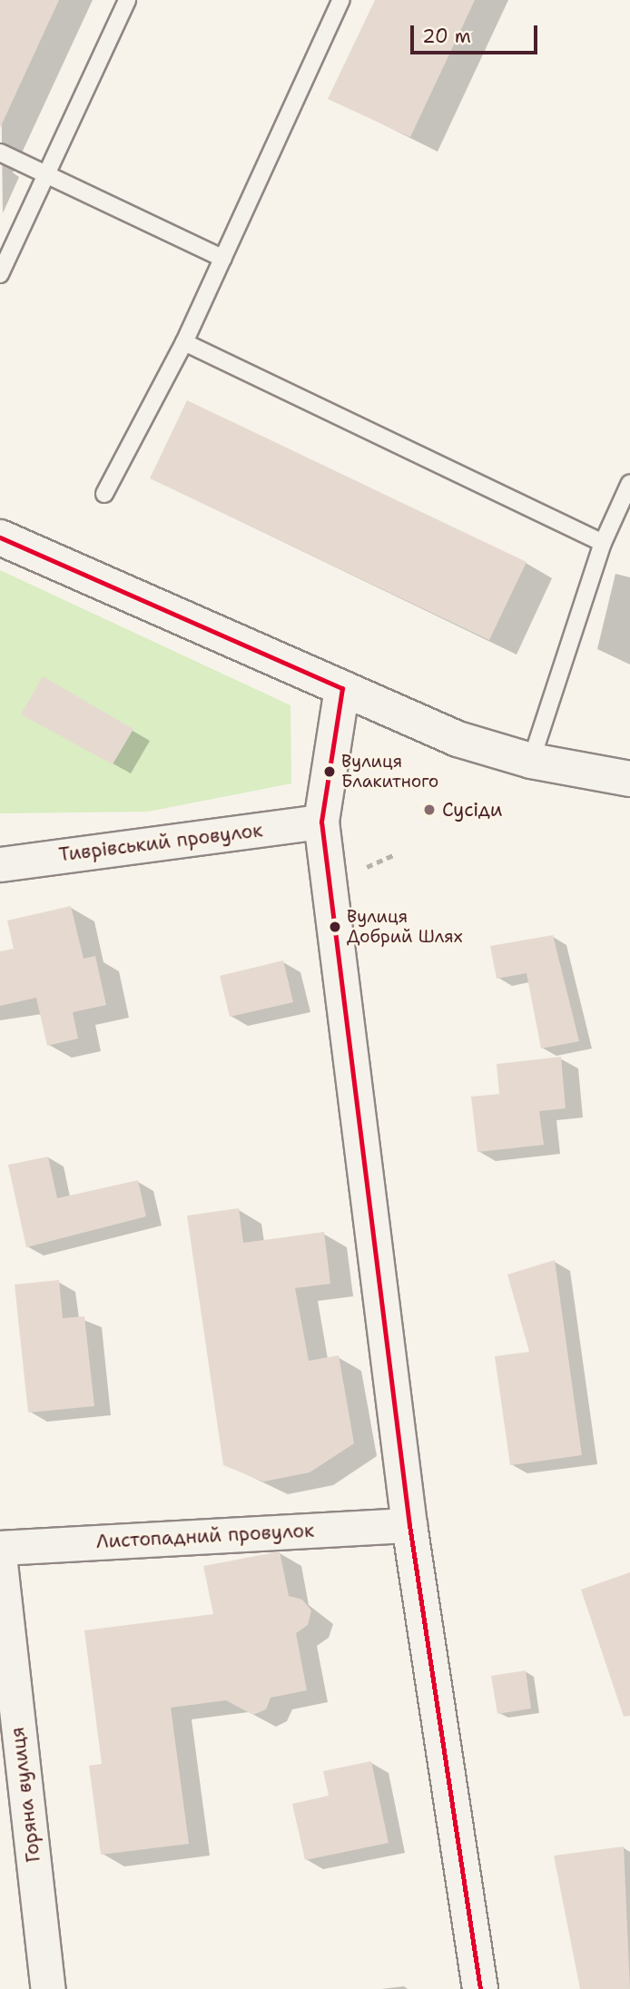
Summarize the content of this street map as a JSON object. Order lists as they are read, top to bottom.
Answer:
{
  "streets": {
    "street": ["Тиврівський провулок", "Листопадний провулок", "Горяна вулиця"]
  },
  "places": ["Вулиця Блакитного", "Сусіди", "Вулиця Добрий Шлях"],
  "scale_bar": "20 m"
}
